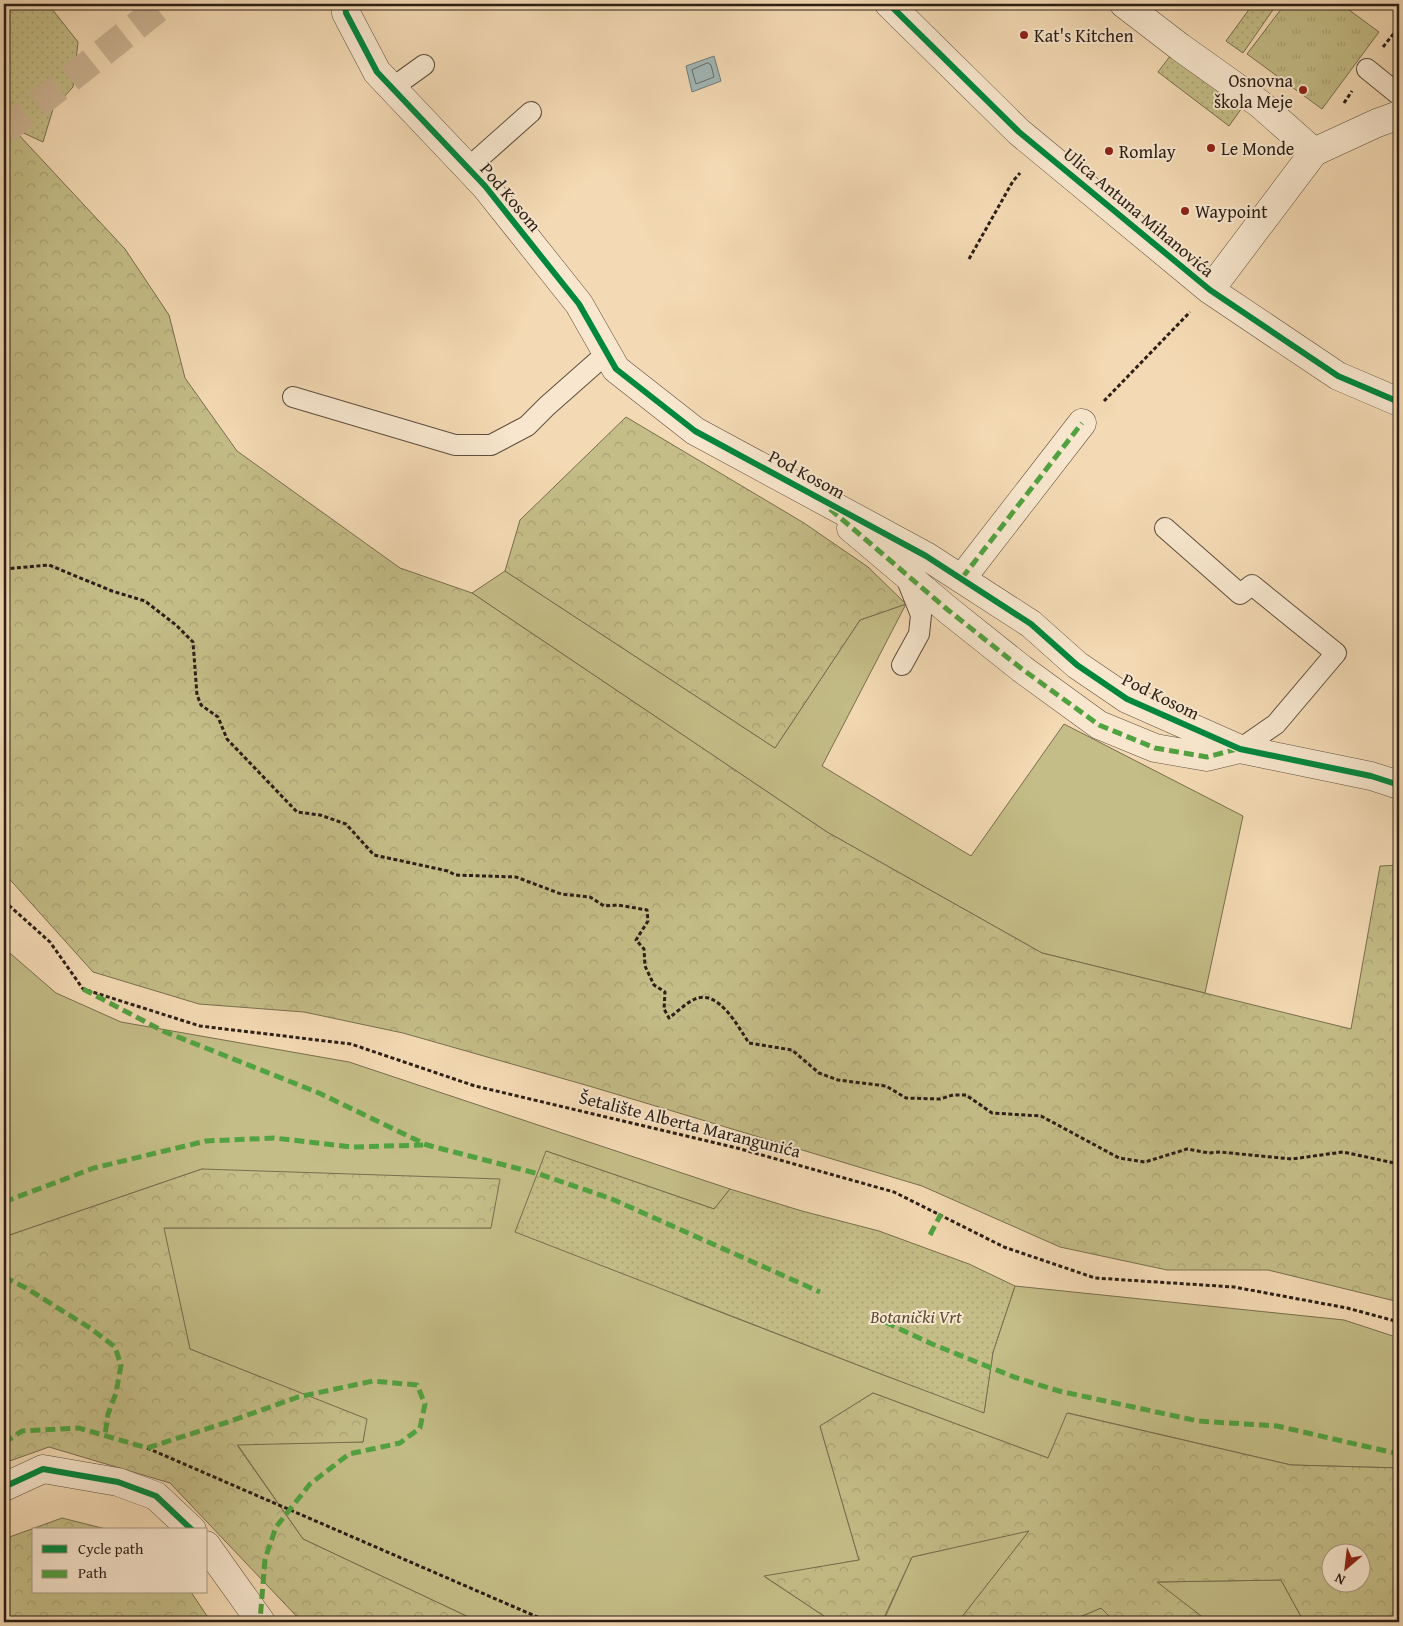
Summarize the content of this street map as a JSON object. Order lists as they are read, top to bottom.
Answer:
{
  "streets": {
    "street": ["Pod Kosom", "Ulica Antuna Mihanovića"],
    "path": ["Šetalište Alberta Marangunića"]
  },
  "parks": ["Botanički Vrt"],
  "places": [
    "Kat's Kitchen",
    "Osnovna škola Meje",
    "Le Monde",
    "Romlay",
    "Waypoint"
  ],
  "legend": ["Cycle path", "Path"],
  "north": "bottom left"
}
